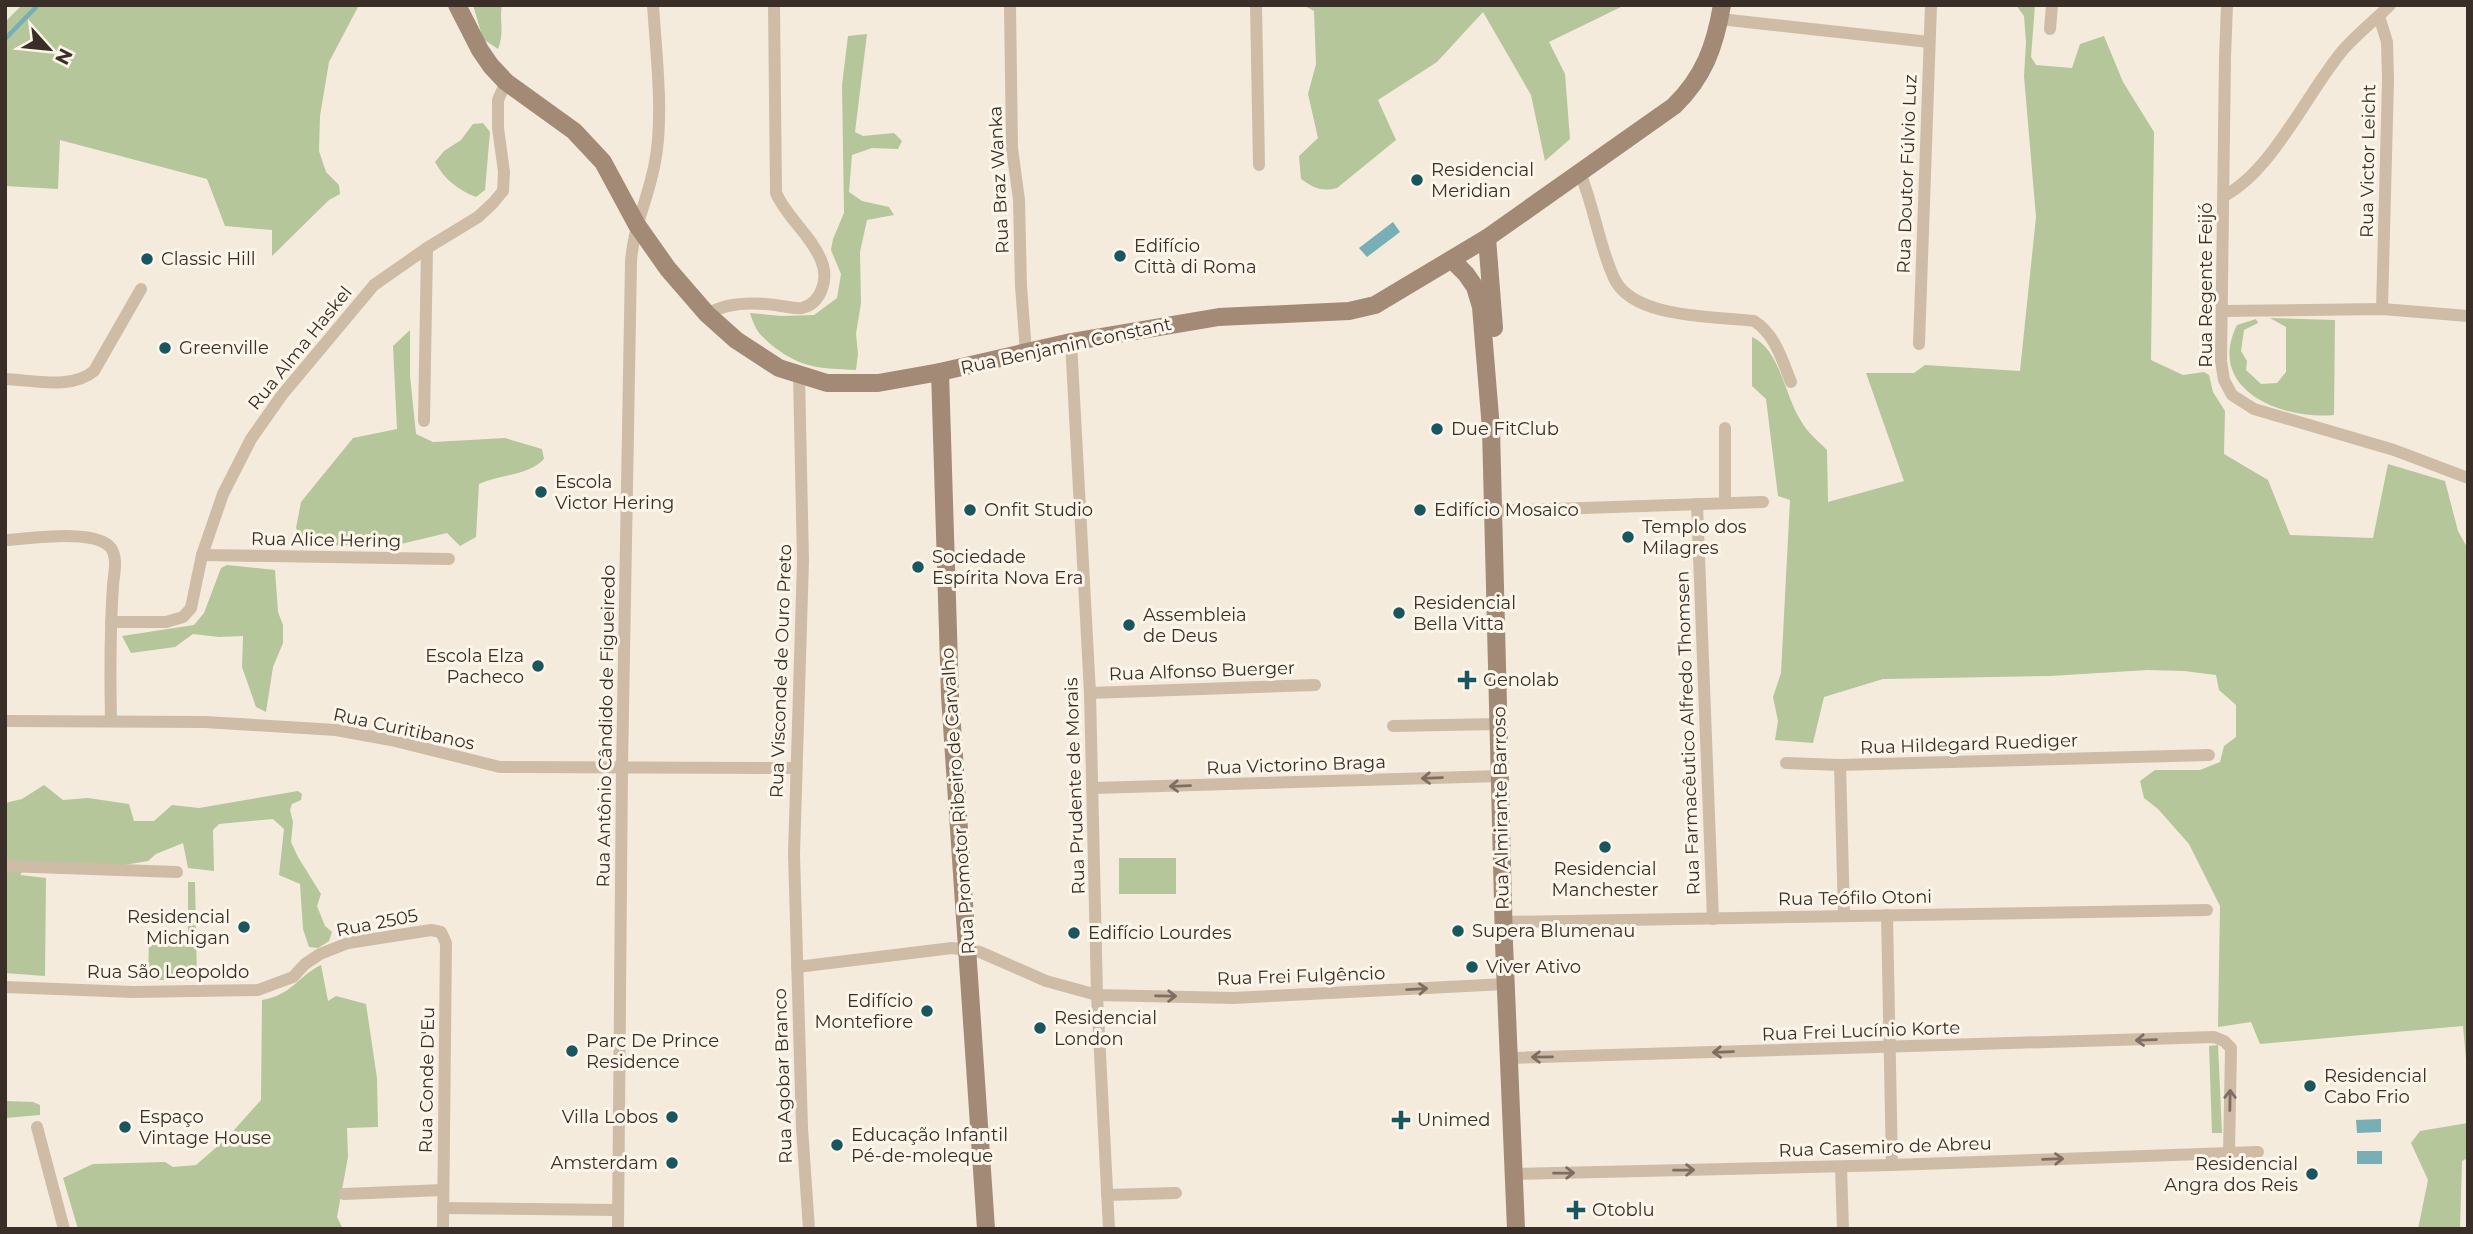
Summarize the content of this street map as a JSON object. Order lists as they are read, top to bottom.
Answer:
{
  "streets": {
    "main road": ["Rua Benjamin Constant", "Rua Promotor Ribeiro de Carvalho", "Rua Almirante Barroso"],
    "street": [
      "Rua Victor Leicht",
      "Rua Doutor Fúlvio Luz",
      "Rua Braz Wanka",
      "Rua Regente Feijó",
      "Rua Alma Haskel",
      "Rua Alice Hering",
      "Rua Visconde de Ouro Preto",
      "Rua Alfonso Buerger",
      "Rua Antônio Cândido de Figueiredo",
      "Rua Curitibanos",
      "Rua Farmacêutico Alfredo Thomsen",
      "Rua Hildegard Ruediger",
      "Rua Victorino Braga",
      "Rua Prudente de Morais",
      "Rua Teófilo Otoni",
      "Rua 2505",
      "Rua São Leopoldo",
      "Rua Frei Fulgêncio",
      "Rua Frei Lucínio Korte",
      "Rua Agobar Branco",
      "Rua Conde D'Eu",
      "Rua Casemiro de Abreu"
    ]
  },
  "crossings": [
    ["Rua Braz Wanka", "Rua Benjamin Constant"],
    ["Rua Benjamin Constant", "Rua Alma Haskel"],
    ["Rua Benjamin Constant", "Rua Visconde de Ouro Preto"],
    ["Rua Benjamin Constant", "Rua Antônio Cândido de Figueiredo"],
    ["Rua Benjamin Constant", "Rua Prudente de Morais"],
    ["Rua Benjamin Constant", "Rua Promotor Ribeiro de Carvalho"],
    ["Rua Benjamin Constant", "Rua Almirante Barroso"],
    ["Rua Alma Haskel", "Rua Alice Hering"],
    ["Rua Visconde de Ouro Preto", "Rua Curitibanos"],
    ["Rua Visconde de Ouro Preto", "Rua Agobar Branco"],
    ["Rua Alfonso Buerger", "Rua Prudente de Morais"],
    ["Rua Antônio Cândido de Figueiredo", "Rua Curitibanos"],
    ["Rua Farmacêutico Alfredo Thomsen", "Rua Teófilo Otoni"],
    ["Rua Hildegard Ruediger", "Rua Teófilo Otoni"],
    ["Rua Victorino Braga", "Rua Prudente de Morais"],
    ["Rua Victorino Braga", "Rua Almirante Barroso"],
    ["Rua Prudente de Morais", "Rua Frei Fulgêncio"],
    ["Rua Promotor Ribeiro de Carvalho", "Rua Frei Fulgêncio"],
    ["Rua Promotor Ribeiro de Carvalho", "Rua Agobar Branco"],
    ["Rua Almirante Barroso", "Rua Teófilo Otoni"],
    ["Rua Almirante Barroso", "Rua Frei Fulgêncio"],
    ["Rua Almirante Barroso", "Rua Frei Lucínio Korte"],
    ["Rua Almirante Barroso", "Rua Casemiro de Abreu"],
    ["Rua 2505", "Rua São Leopoldo"],
    ["Rua 2505", "Rua Conde D'Eu"],
    ["Rua Frei Fulgêncio", "Rua Agobar Branco"],
    ["Rua Frei Lucínio Korte", "Rua Casemiro de Abreu"]
  ],
  "one_way": [
    "Rua Victorino Braga",
    "Rua Frei Fulgêncio",
    "Rua Frei Lucínio Korte",
    "Rua Casemiro de Abreu"
  ],
  "places": {
    "other": [
      "Residencial Meridian",
      "Edifício Città di Roma",
      "Classic Hill",
      "Greenville",
      "Due FitClub",
      "Escola Victor Hering",
      "Onfit Studio",
      "Edifício Mosaico",
      "Templo dos Milagres",
      "Sociedade Espírita Nova Era",
      "Residencial Bella Vitta",
      "Assembleia de Deus",
      "Escola Elza Pacheco",
      "Residencial Manchester",
      "Residencial Michigan",
      "Supera Blumenau",
      "Edifício Lourdes",
      "Viver Ativo",
      "Edifício Montefiore",
      "Residencial London",
      "Parc De Prince Residence",
      "Residencial Cabo Frio",
      "Villa Lobos",
      "Espaço Vintage House",
      "Educação Infantil Pé-de-moleque",
      "Amsterdam",
      "Residencial Angra dos Reis"
    ],
    "health": ["Genolab", "Unimed", "Otoblu"]
  },
  "north": "bottom right"
}
